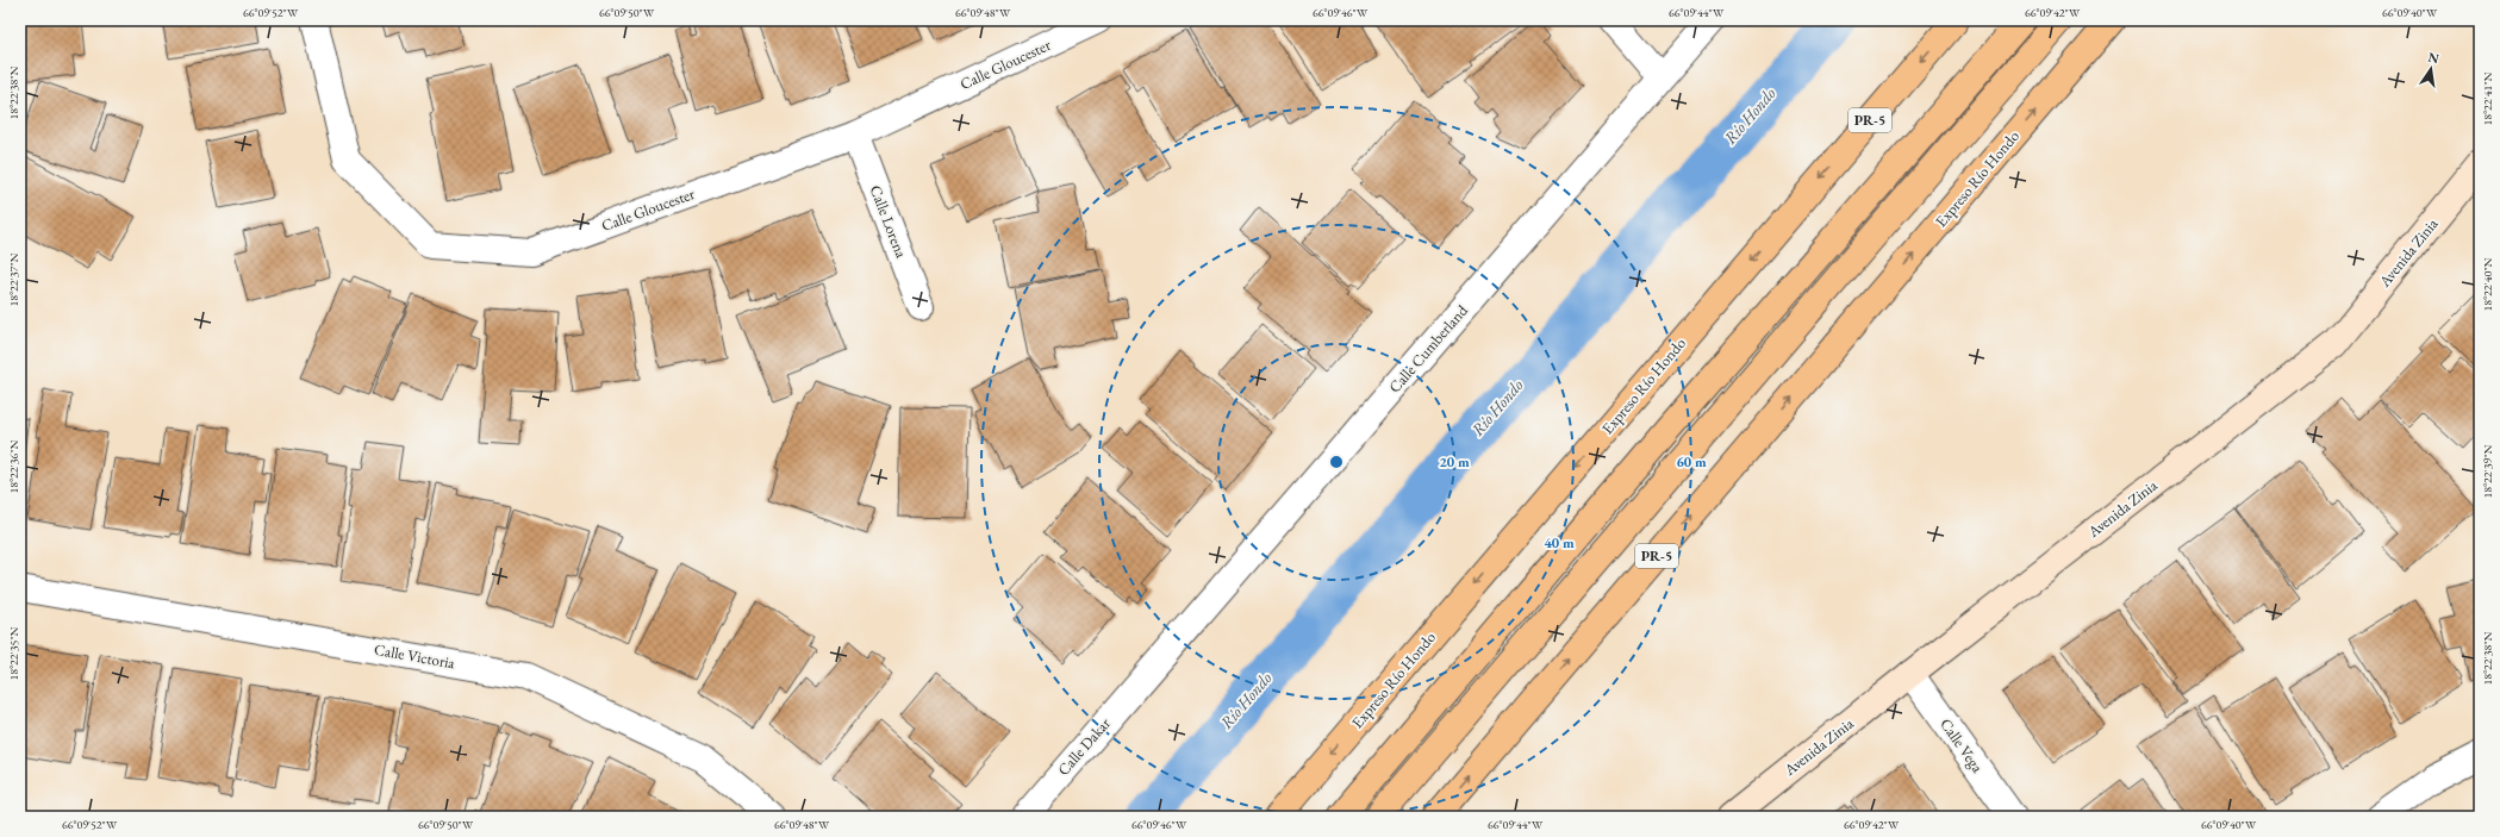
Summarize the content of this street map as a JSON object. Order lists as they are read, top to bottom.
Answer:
{
  "streets": {
    "highway": ["PR-5", "Expreso Río Hondo"],
    "street": [
      "Calle Gloucester",
      "Calle Lorena",
      "Avenida Zinia",
      "Calle Cumberland",
      "Calle Victoria",
      "Calle Vega",
      "Calle Dakar"
    ]
  },
  "crossings": [
    ["Calle Gloucester", "Calle Lorena"],
    ["Avenida Zinia", "Calle Vega"],
    ["Calle Cumberland", "Calle Dakar"]
  ],
  "water": ["Río Hondo"],
  "north": "top",
  "coordinates": [
    "66°09'52\"W",
    "66°09'50\"W",
    "66°09'48\"W",
    "66°09'46\"W",
    "66°09'44\"W",
    "66°09'42\"W",
    "66°09'40\"W",
    "18°22'38\"N",
    "18°22'41\"N",
    "18°22'37\"N",
    "18°22'40\"N",
    "18°22'36\"N",
    "18°22'39\"N",
    "18°22'35\"N"
  ],
  "rings": ["20 m", "60 m", "40 m"]
}
